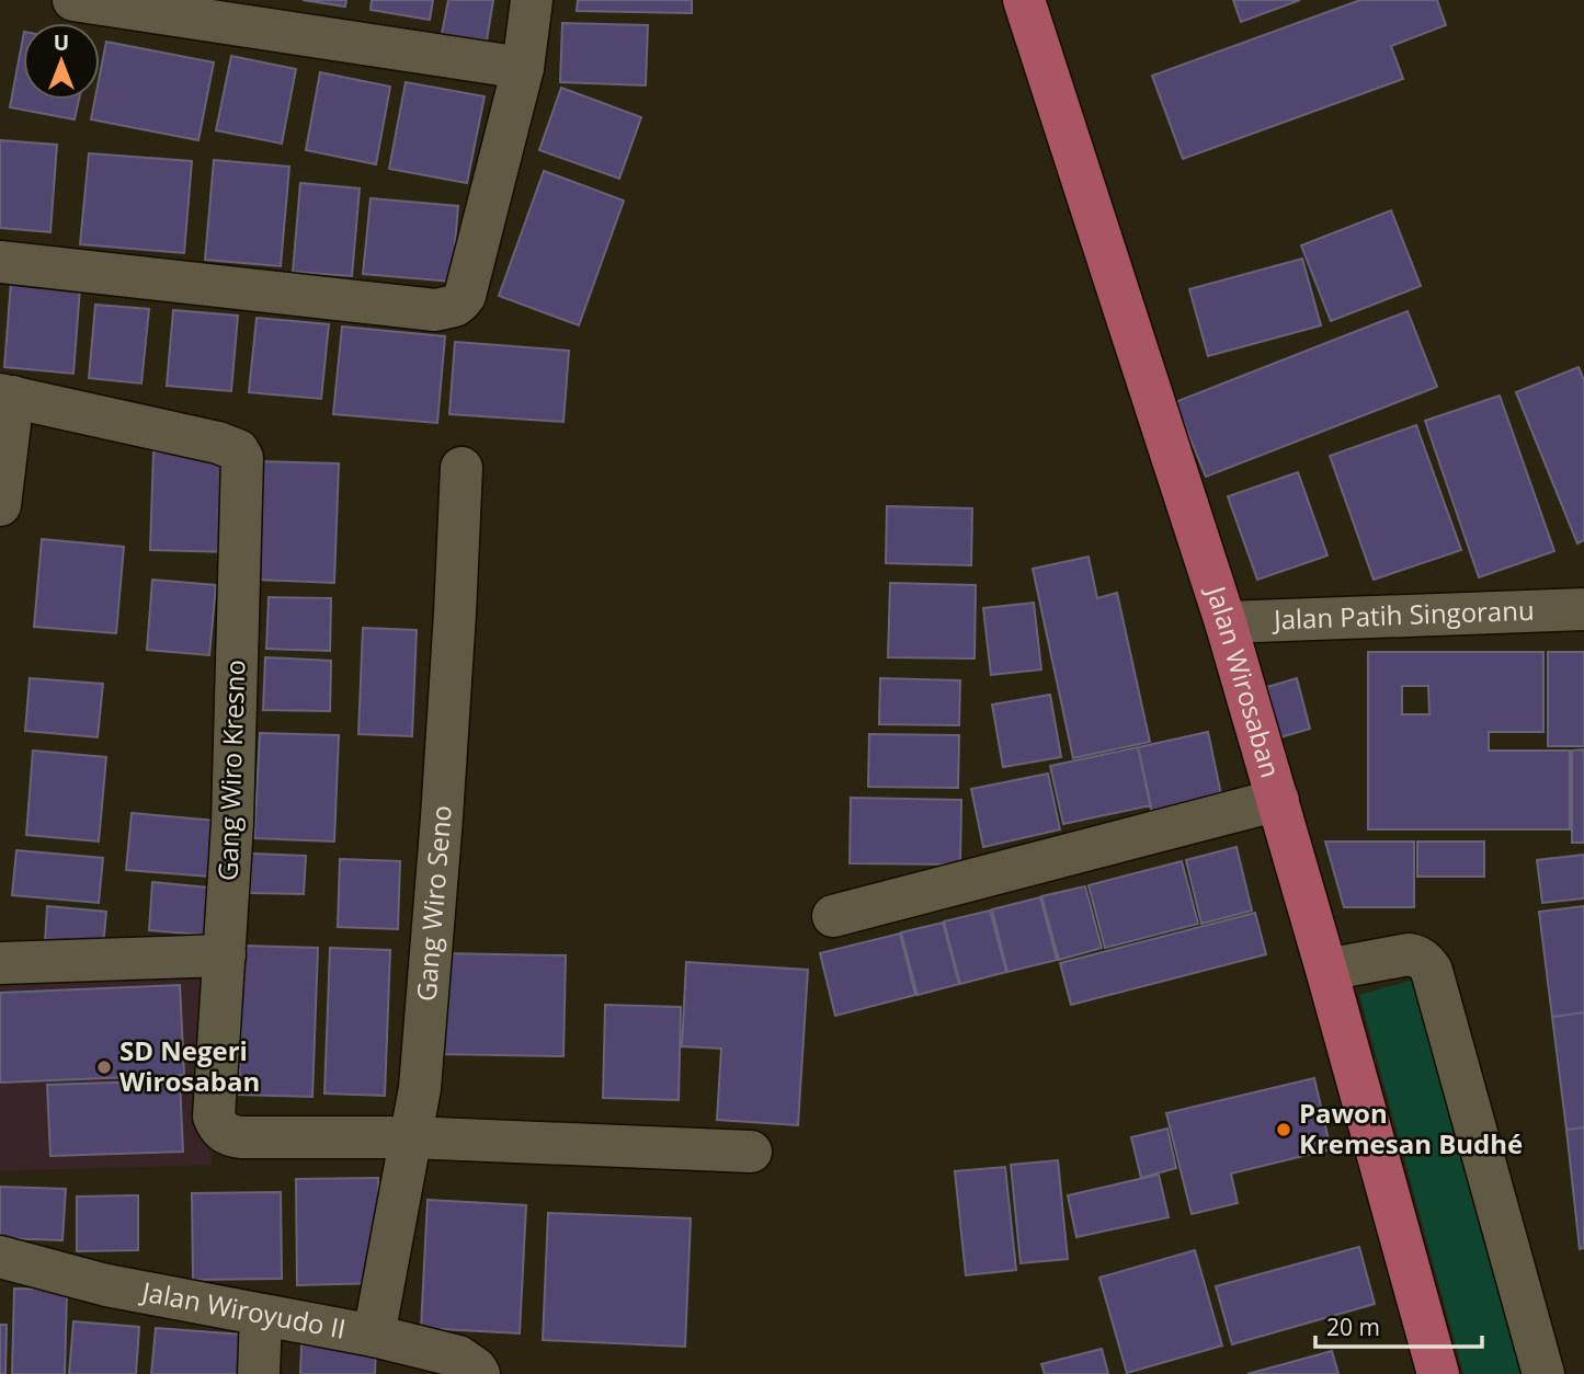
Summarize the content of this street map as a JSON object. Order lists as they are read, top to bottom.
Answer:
{
  "streets": {
    "main road": ["Jalan Wirosaban"],
    "street": [
      "Jalan Patih Singoranu",
      "Gang Wiro Kresno",
      "Gang Wiro Seno",
      "Jalan Wiroyudo II"
    ]
  },
  "crossings": [
    ["Jalan Patih Singoranu", "Jalan Wirosaban"],
    ["Gang Wiro Kresno", "Gang Wiro Seno"],
    ["Gang Wiro Seno", "Jalan Wiroyudo II"]
  ],
  "places": ["SD Negeri Wirosaban", "Pawon Kremesan Budhé"],
  "scale_bar": "20 m",
  "north": "top"
}
